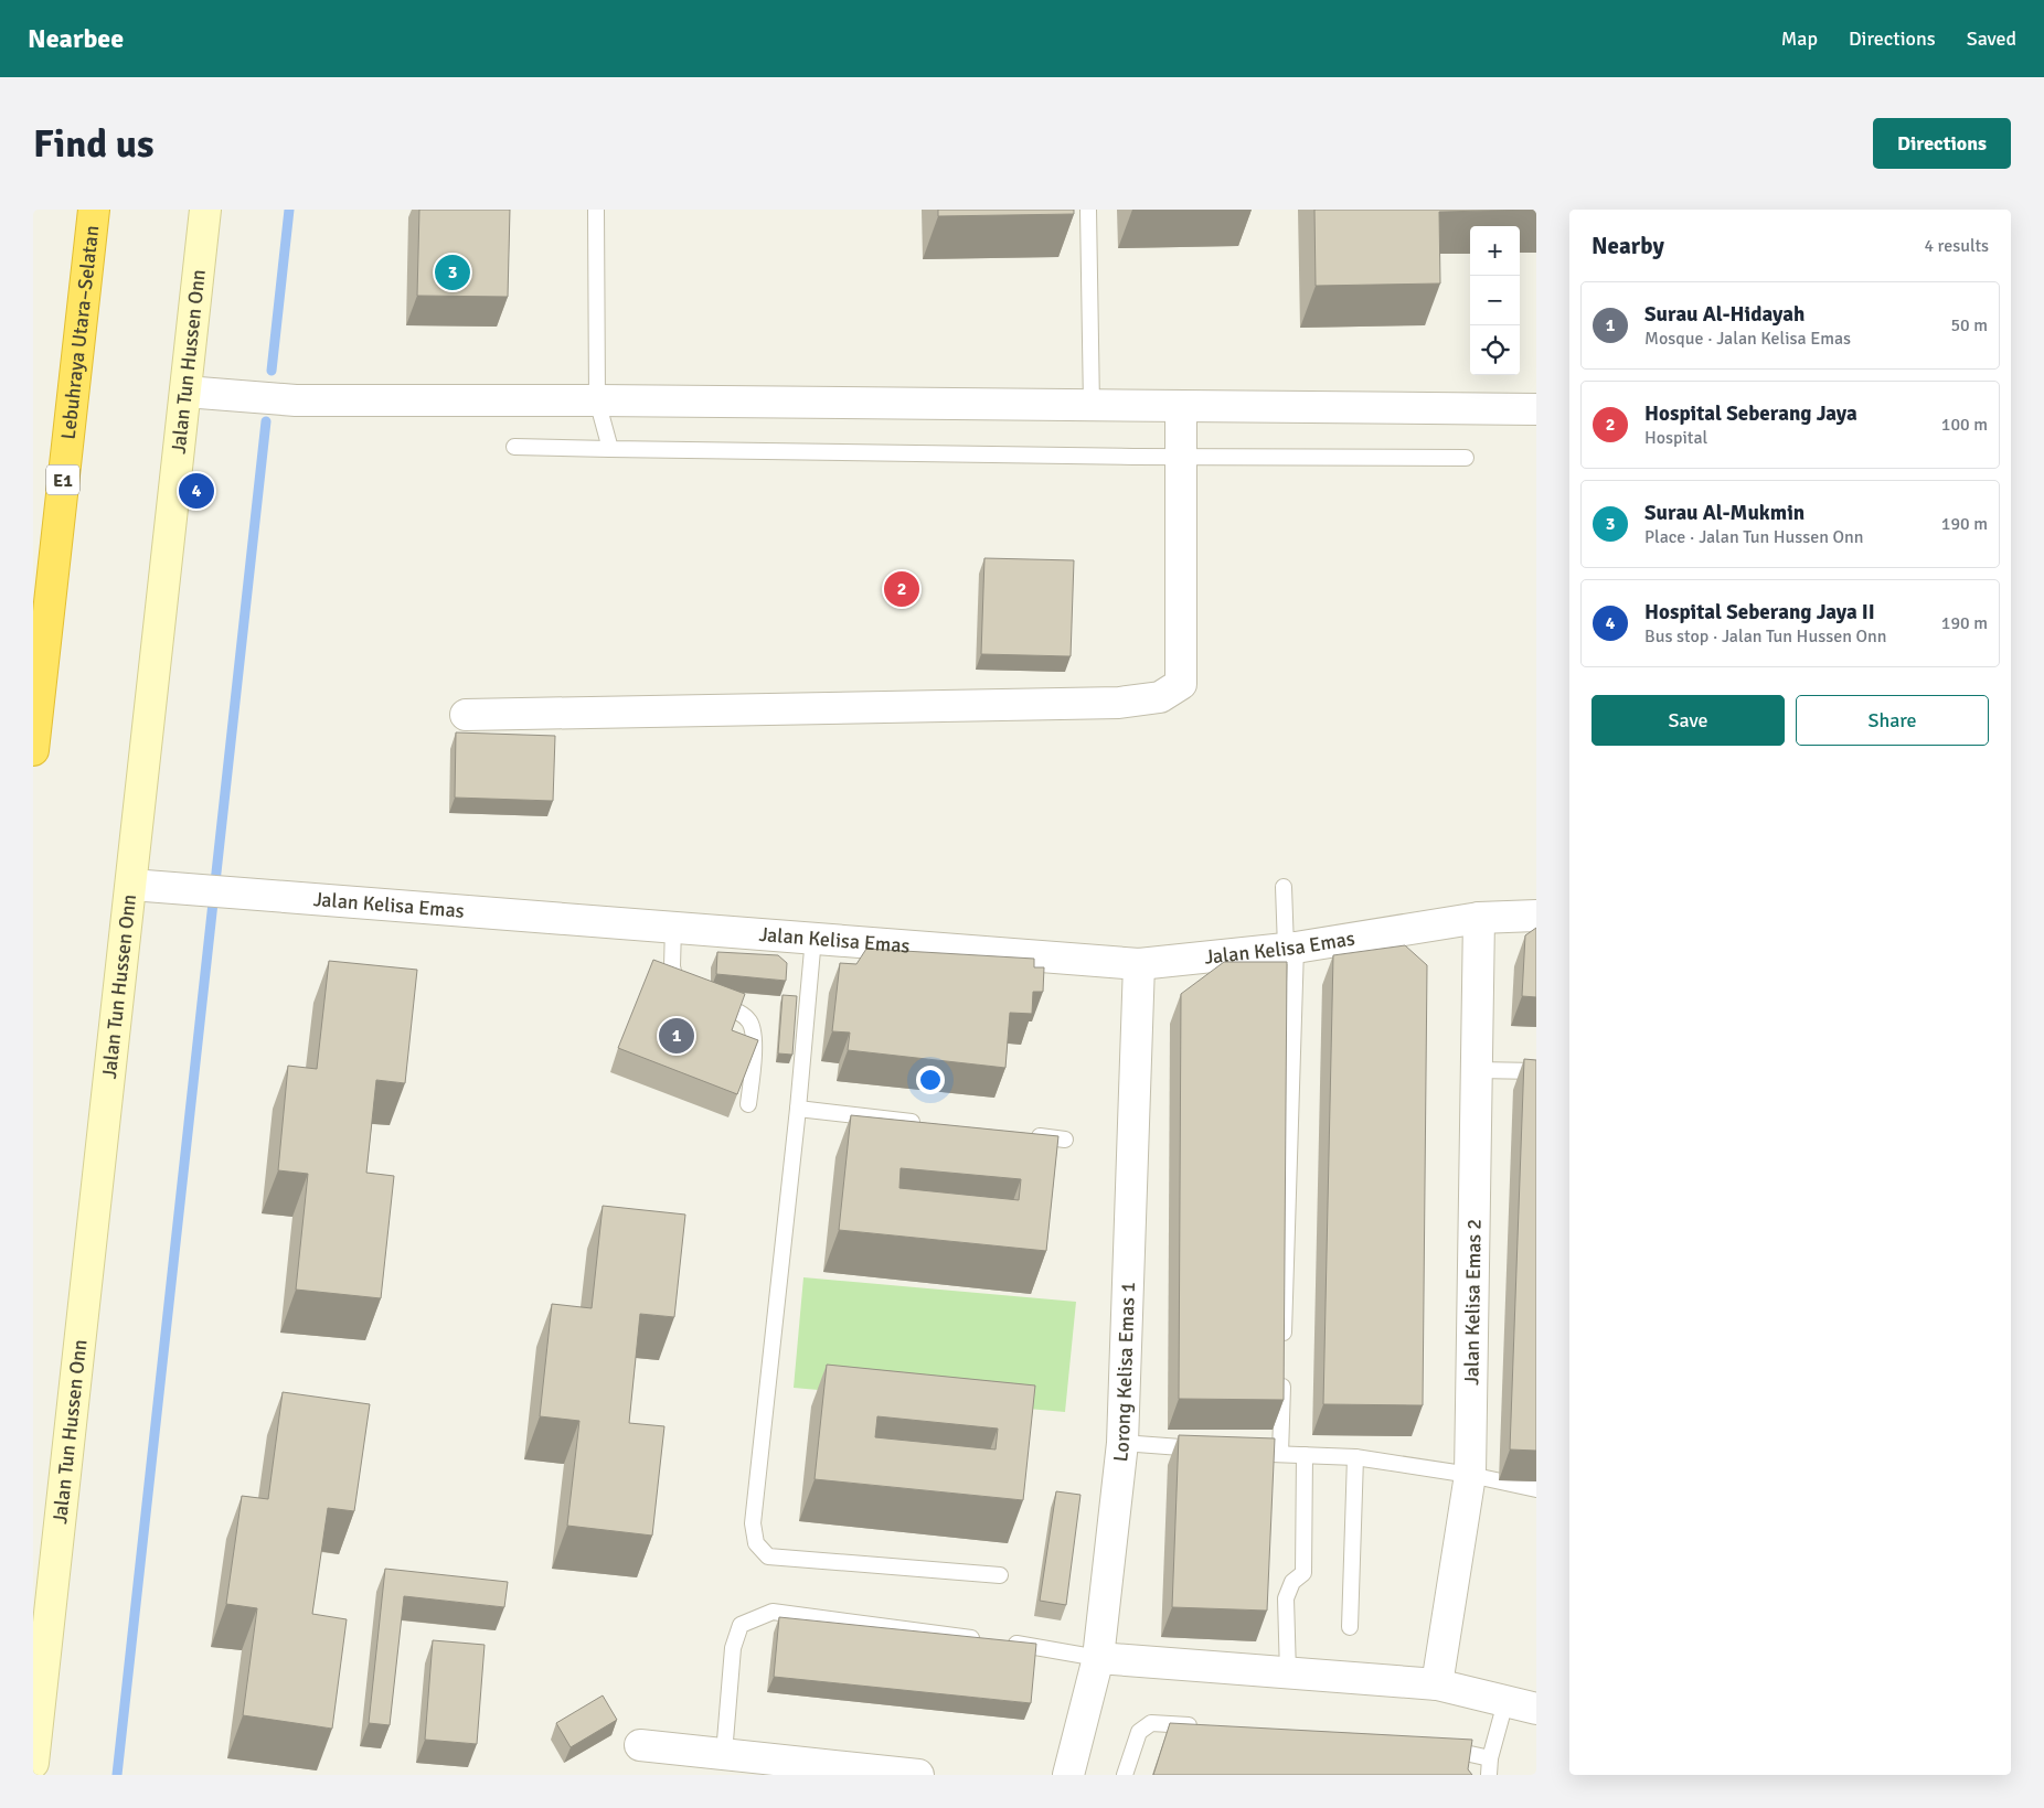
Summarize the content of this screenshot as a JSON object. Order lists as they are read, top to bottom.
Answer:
{
  "streets": {
    "highway": ["Lebuhraya Utara–Selatan", "E1"],
    "main road": ["Jalan Tun Hussen Onn"],
    "street": ["Jalan Kelisa Emas", "Jalan Kelisa Emas 2", "Lorong Kelisa Emas 1"]
  },
  "crossings": [
    ["Jalan Tun Hussen Onn", "Jalan Kelisa Emas"],
    ["Jalan Kelisa Emas", "Jalan Kelisa Emas 2"],
    ["Jalan Kelisa Emas", "Lorong Kelisa Emas 1"]
  ],
  "page": {
    "header": "Nearbee",
    "nav": ["Map", "Directions", "Saved"],
    "buttons": [
      "Directions",
      ["Save", "Share"]
    ],
    "title": "Find us",
    "heading": ["Nearby", "4 results"],
    "map_buttons": ["+", "−"],
    "pins": [
      "3",
      "4",
      "2",
      "1"
    ],
    "list": [
      {
        "mark": "1",
        "name": "Surau Al-Hidayah",
        "note": "Mosque · Jalan Kelisa Emas",
        "value": "50 m"
      },
      {
        "mark": "2",
        "name": "Hospital Seberang Jaya",
        "note": "Hospital",
        "value": "100 m"
      },
      {
        "mark": "3",
        "name": "Surau Al-Mukmin",
        "note": "Place · Jalan Tun Hussen Onn",
        "value": "190 m"
      },
      {
        "mark": "4",
        "name": "Hospital Seberang Jaya II",
        "note": "Bus stop · Jalan Tun Hussen Onn",
        "value": "190 m"
      }
    ]
  }
}
